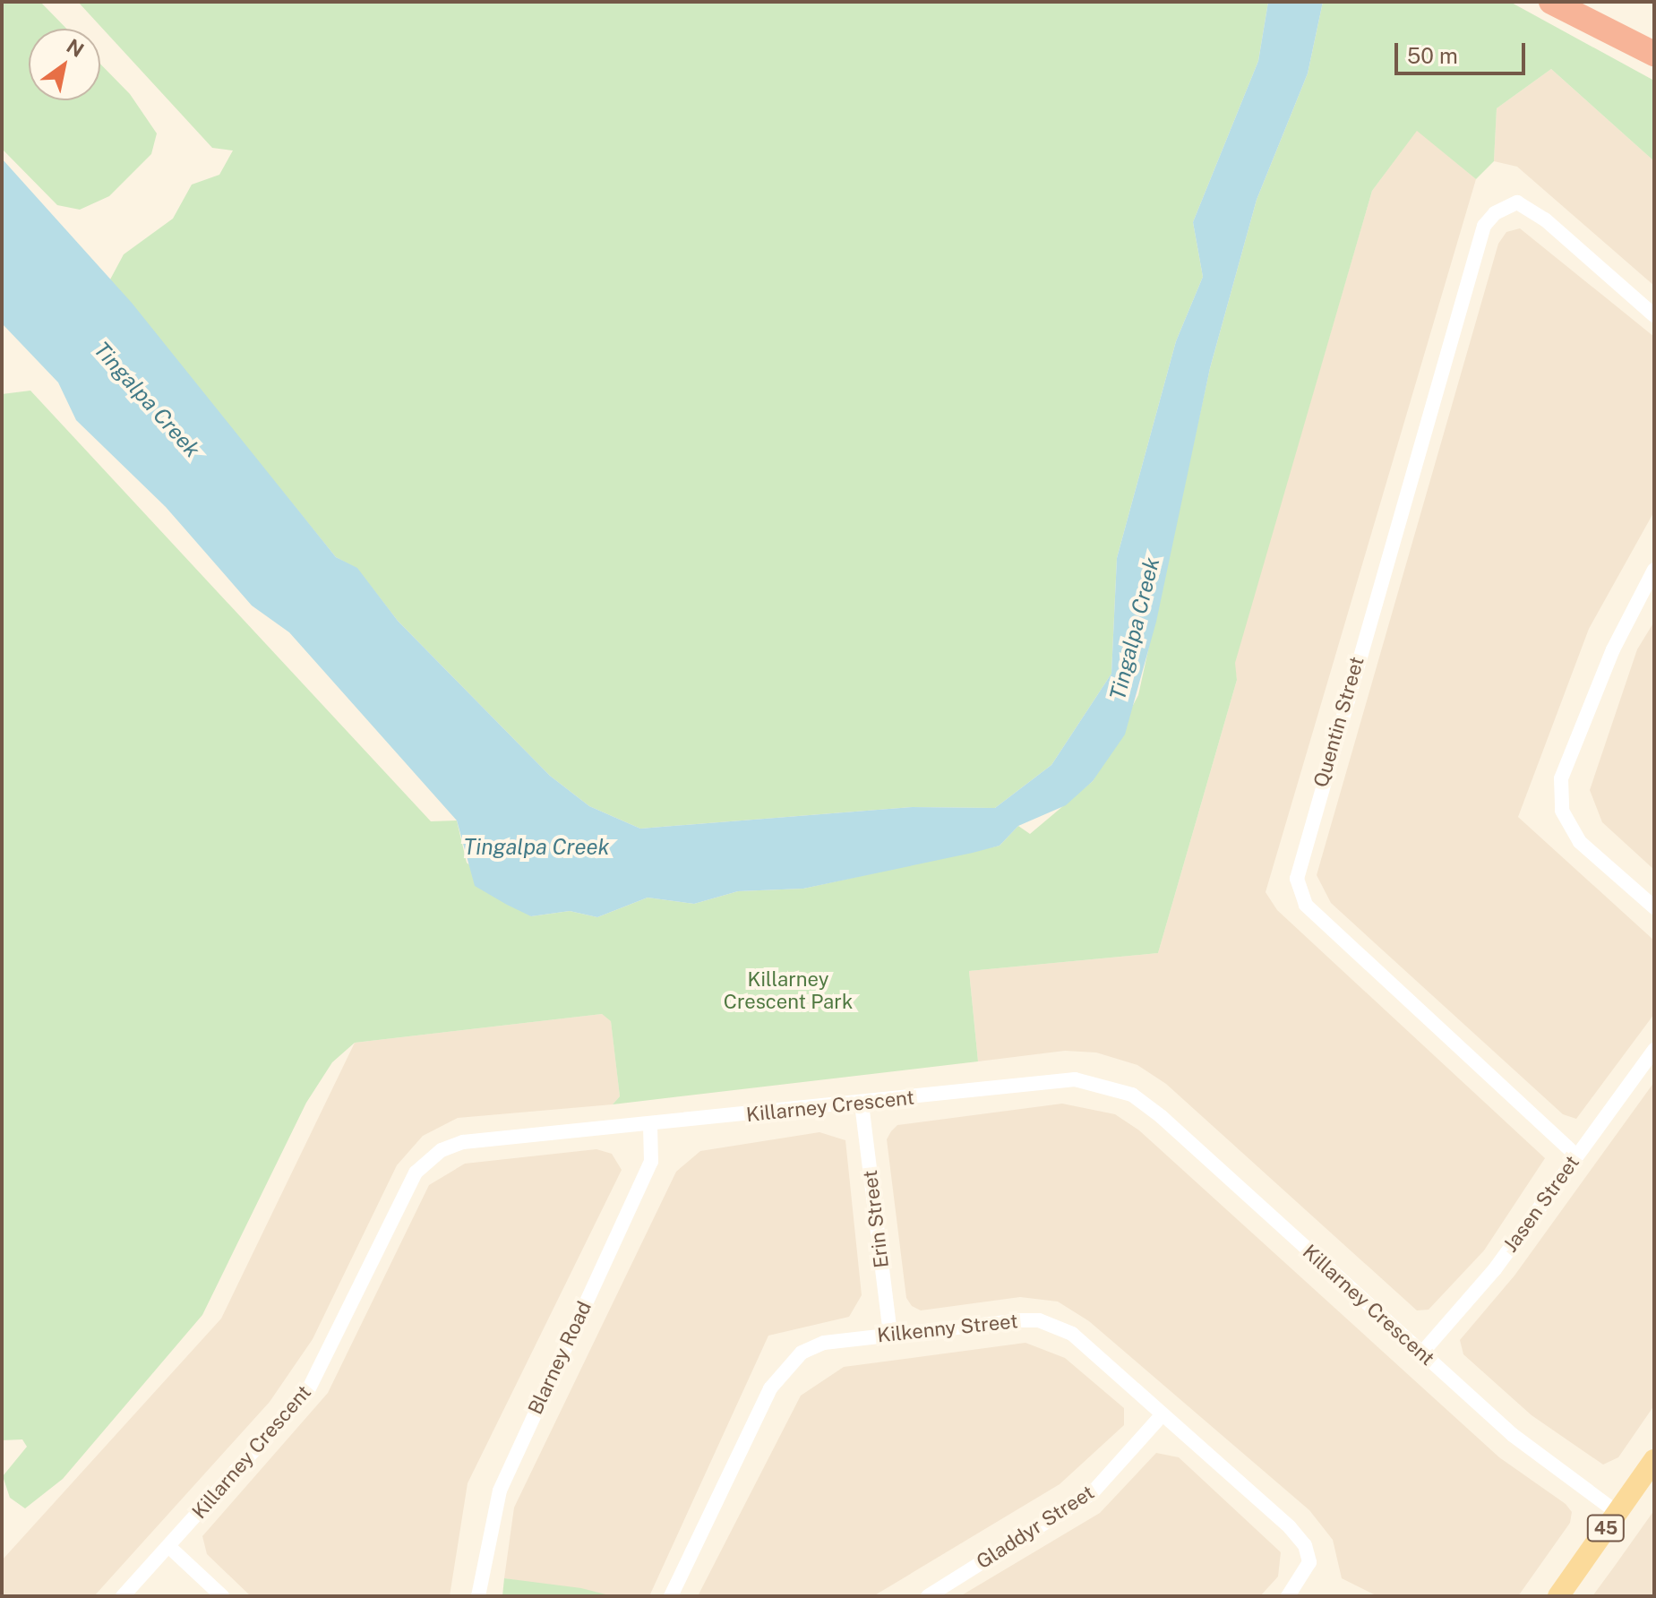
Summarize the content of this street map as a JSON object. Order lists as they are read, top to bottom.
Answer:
{
  "streets": {
    "main road": ["45"],
    "street": [
      "Quentin Street",
      "Killarney Crescent",
      "Jasen Street",
      "Erin Street",
      "Kilkenny Street",
      "Blarney Road",
      "Gladdyr Street"
    ]
  },
  "crossings": [
    ["Quentin Street", "Jasen Street"],
    ["Killarney Crescent", "Jasen Street"],
    ["Killarney Crescent", "Erin Street"],
    ["Killarney Crescent", "Blarney Road"],
    ["Killarney Crescent", "45"],
    ["Erin Street", "Kilkenny Street"],
    ["Kilkenny Street", "Gladdyr Street"]
  ],
  "water": ["Tingalpa Creek"],
  "parks": ["Killarney Crescent Park"],
  "scale_bar": "50 m",
  "north": "top right"
}
